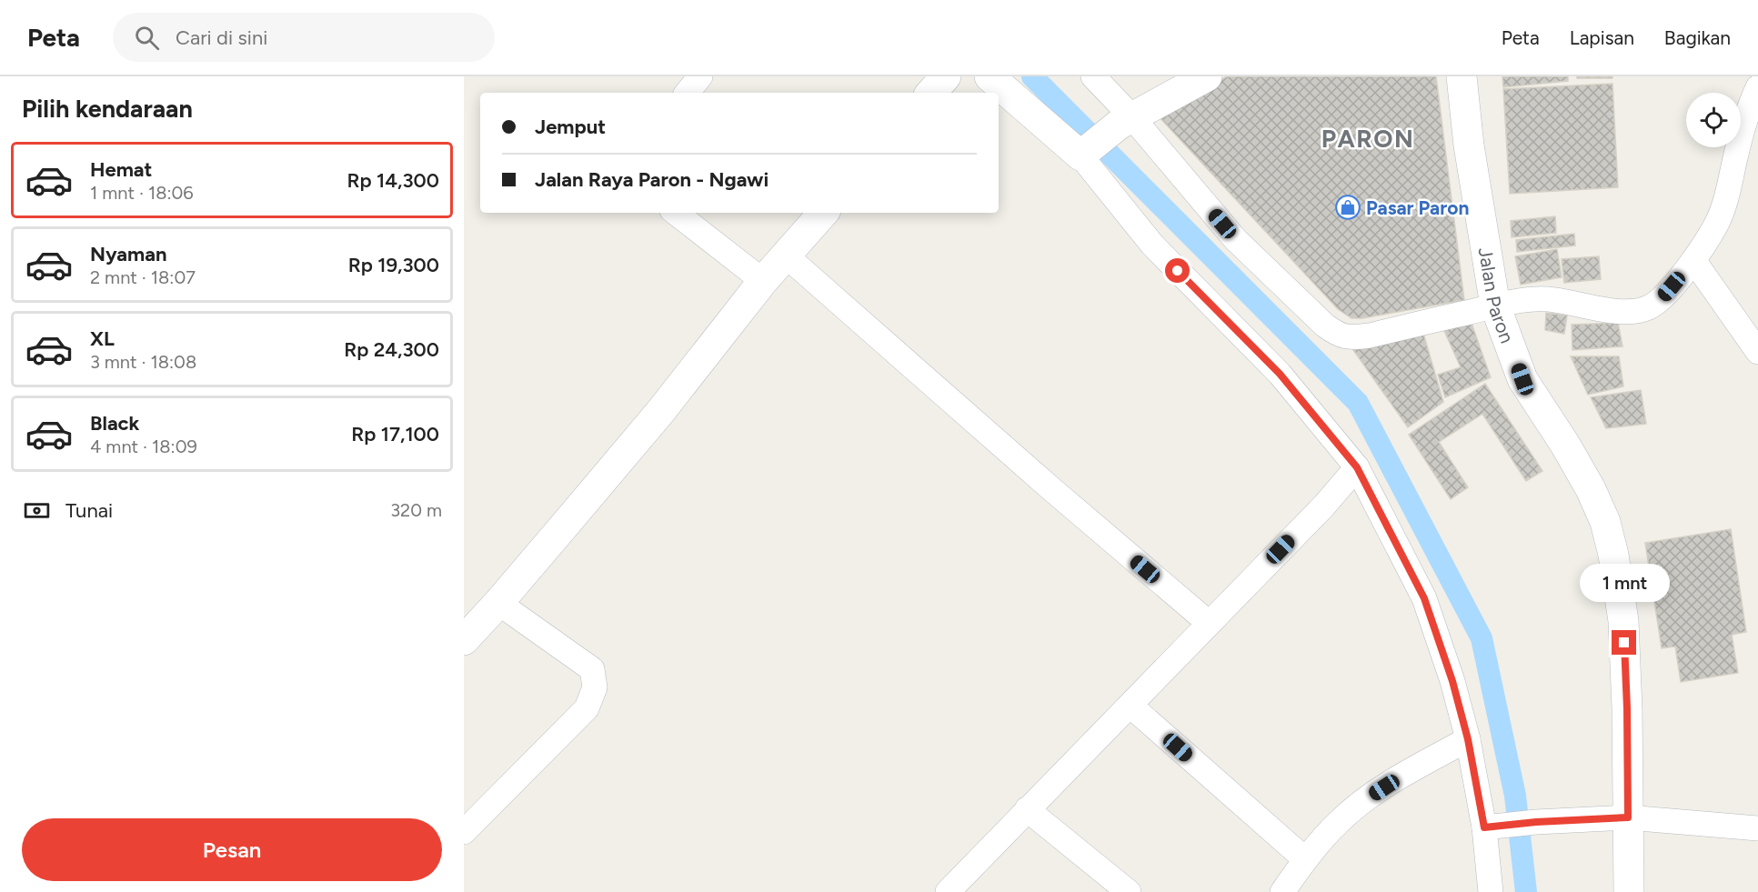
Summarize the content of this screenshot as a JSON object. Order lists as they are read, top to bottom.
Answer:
{
  "streets": {
    "main road": ["Jalan Paron"]
  },
  "districts": ["PARON"],
  "places": {
    "shop": ["Pasar Paron"]
  },
  "page": {
    "header": "Peta",
    "search": "Cari di sini",
    "nav": ["Peta", "Lapisan", "Bagikan"],
    "heading": "Pilih kendaraan",
    "banner": ["Jemput", "Jalan Raya Paron - Ngawi"],
    "list": [
      {
        "name": "Hemat",
        "note": "1 mnt · 18:06",
        "value": "Rp 14,300"
      },
      {
        "name": "Nyaman",
        "note": "2 mnt · 18:07",
        "value": "Rp 19,300"
      },
      {
        "name": "XL",
        "note": "3 mnt · 18:08",
        "value": "Rp 24,300"
      },
      {
        "name": "Black",
        "note": "4 mnt · 18:09",
        "value": "Rp 17,100"
      }
    ],
    "pay": ["Tunai", "320 m"],
    "bubble": "1 mnt",
    "buttons": "Pesan"
  }
}
